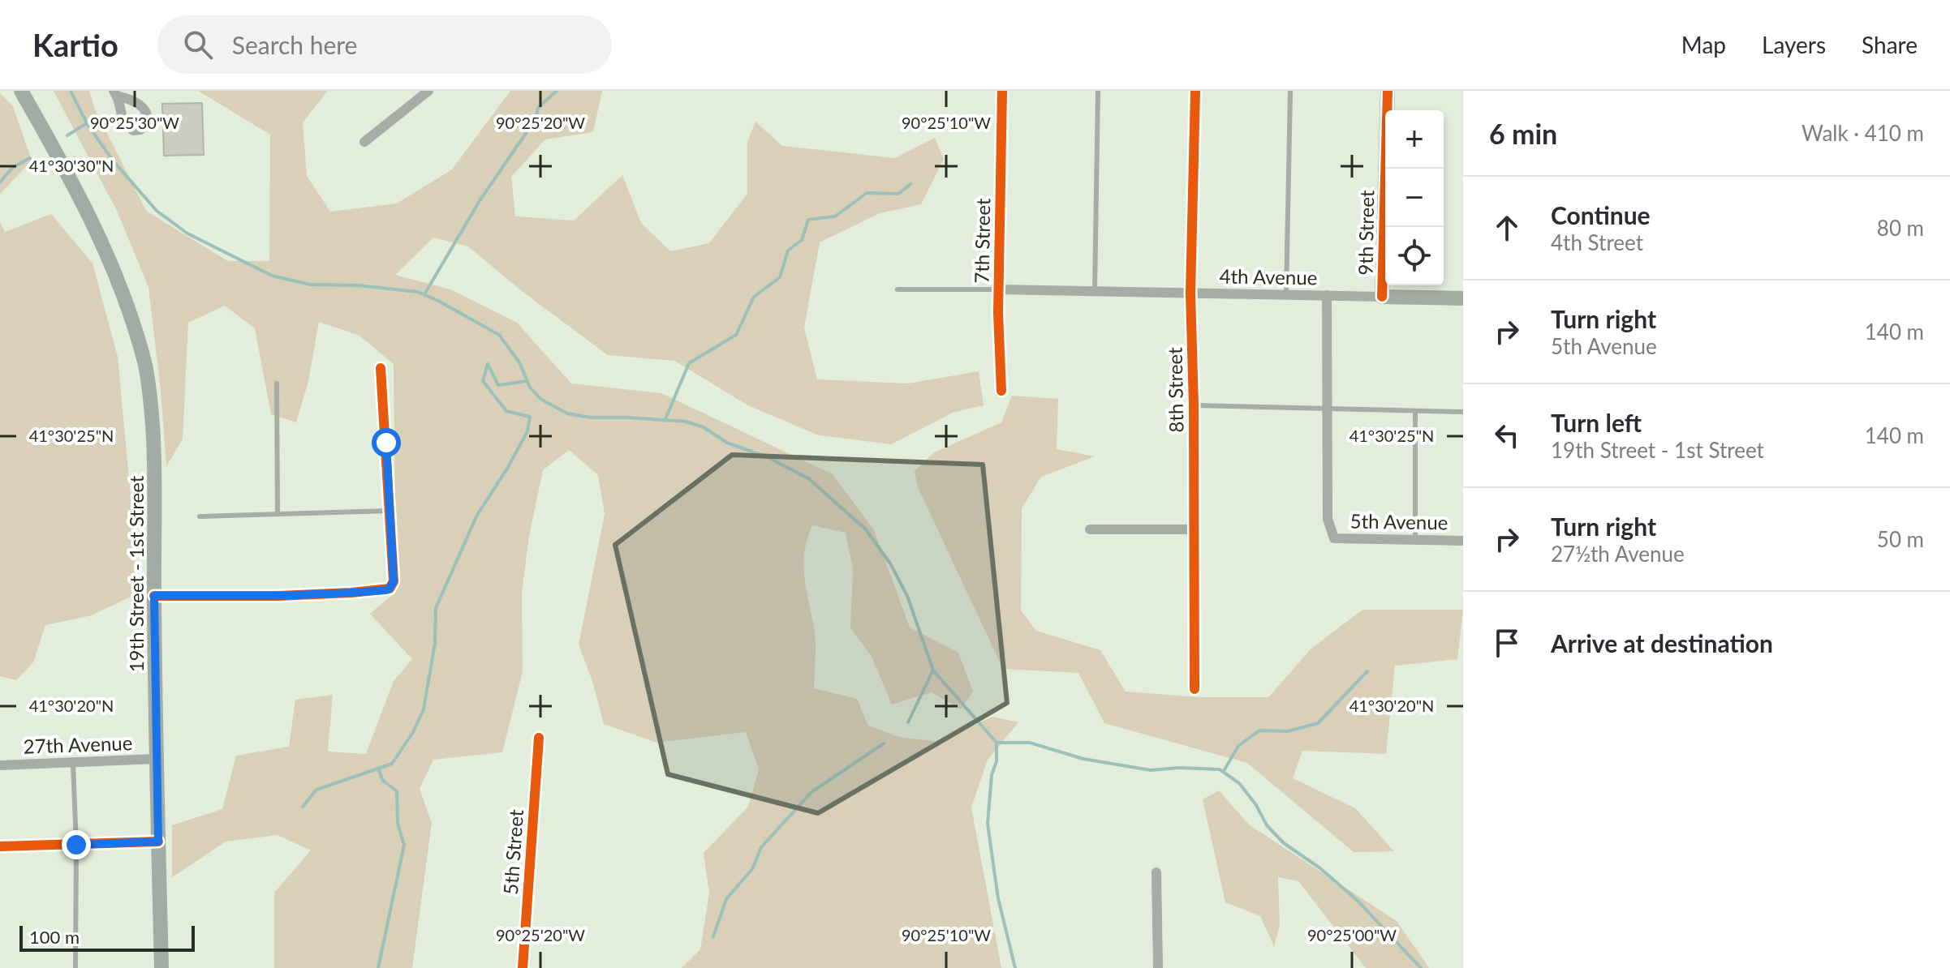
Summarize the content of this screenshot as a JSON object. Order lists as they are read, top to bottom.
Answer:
{
  "streets": {
    "main road": ["9th Street", "4th Avenue", "19th Street - 1st Street"],
    "street": [
      "7th Street",
      "8th Street",
      "5th Avenue",
      "27th Avenue",
      "5th Street"
    ]
  },
  "crossings": [
    ["9th Street", "4th Avenue"],
    ["7th Street", "4th Avenue"],
    ["4th Avenue", "8th Street"],
    ["19th Street - 1st Street", "27th Avenue"]
  ],
  "scale_bar": "100 m",
  "page": {
    "header": "Kartio",
    "search": "Search here",
    "nav": ["Map", "Layers", "Share"],
    "heading": ["6 min", "Walk · 410 m"],
    "map_buttons": ["+", "−"],
    "list": [
      ["Continue", "4th Street", "80 m"],
      ["Turn right", "5th Avenue", "140 m"],
      ["Turn left", "19th Street - 1st Street", "140 m"],
      ["Turn right", "27½th Avenue", "50 m"],
      "Arrive at destination"
    ],
    "scale": "100 m"
  },
  "coordinates": [
    "90°25'30\"W",
    "90°25'20\"W",
    "90°25'10\"W",
    "41°30'30\"N",
    "41°30'25\"N",
    "41°30'20\"N",
    "90°25'00\"W"
  ]
}
